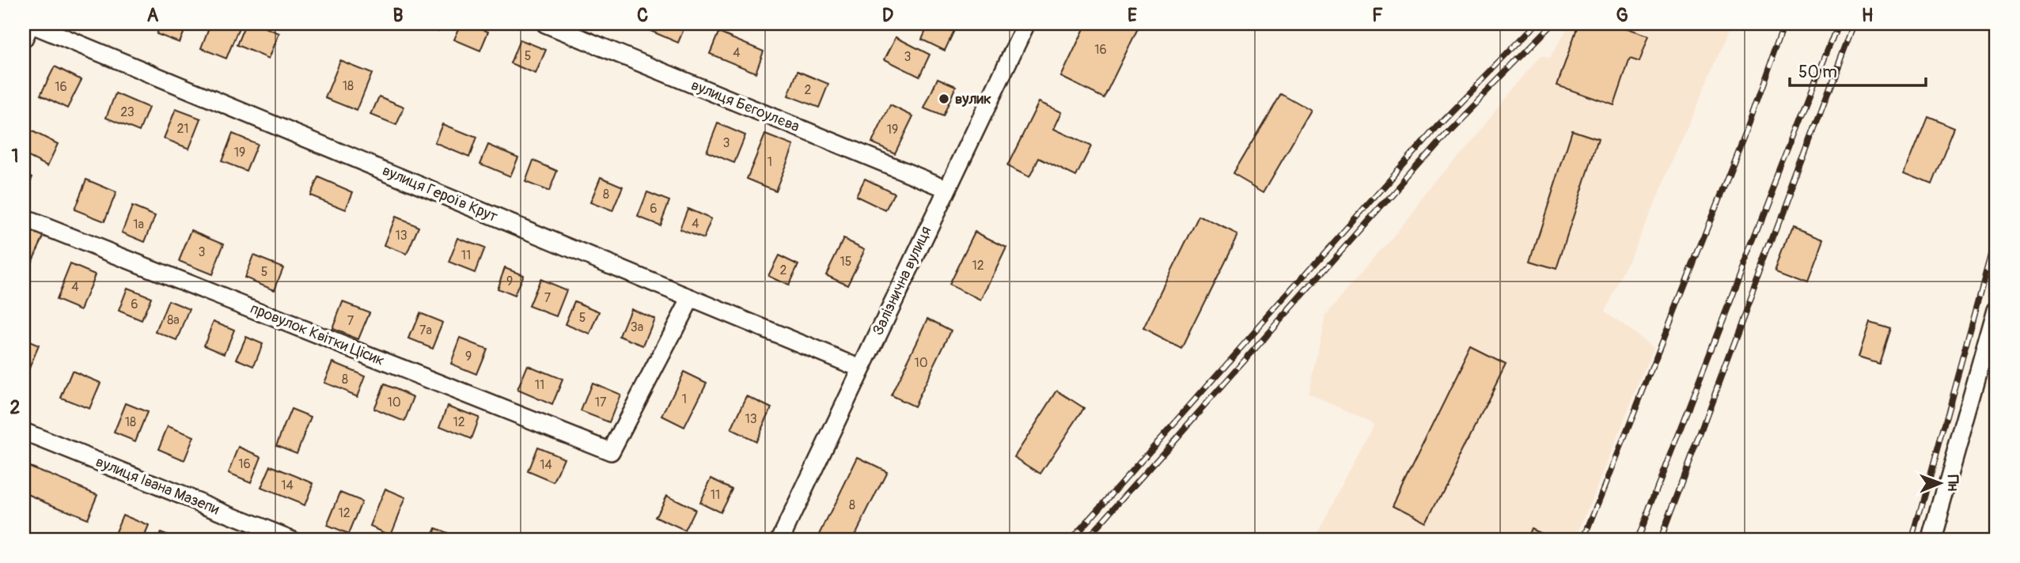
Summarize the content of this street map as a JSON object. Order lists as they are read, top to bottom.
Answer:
{
  "streets": {
    "street": [
      "вулиця Бєгоулєва",
      "вулиця Героїв Крут",
      "Залізнична вулиця",
      "провулок Квітки Цісик",
      "вулиця Івана Мазепи"
    ]
  },
  "crossings": [
    ["вулиця Бєгоулєва", "Залізнична вулиця"],
    ["вулиця Героїв Крут", "Залізнична вулиця"],
    ["вулиця Героїв Крут", "провулок Квітки Цісик"]
  ],
  "places": ["вулик"],
  "house_numbers": [
    "16",
    "4",
    "5",
    "3",
    "18",
    "16",
    "2",
    "23",
    "21",
    "19",
    "3",
    "19",
    "1",
    "8",
    "6",
    "4",
    "1а",
    "13",
    "3",
    "11",
    "15",
    "12",
    "2",
    "5",
    "9",
    "4",
    "7",
    "6",
    "5",
    "8а",
    "7",
    "3а",
    "7а",
    "9",
    "10",
    "8",
    "11",
    "1",
    "10",
    "17",
    "13",
    "18",
    "12",
    "16",
    "14",
    "14",
    "11",
    "8",
    "12"
  ],
  "scale_bar": "50 m",
  "north": "right",
  "grid": {
    "columns": [
      "A",
      "B",
      "C",
      "D",
      "E",
      "F",
      "G",
      "H"
    ],
    "rows": ["1", "2"]
  }
}
